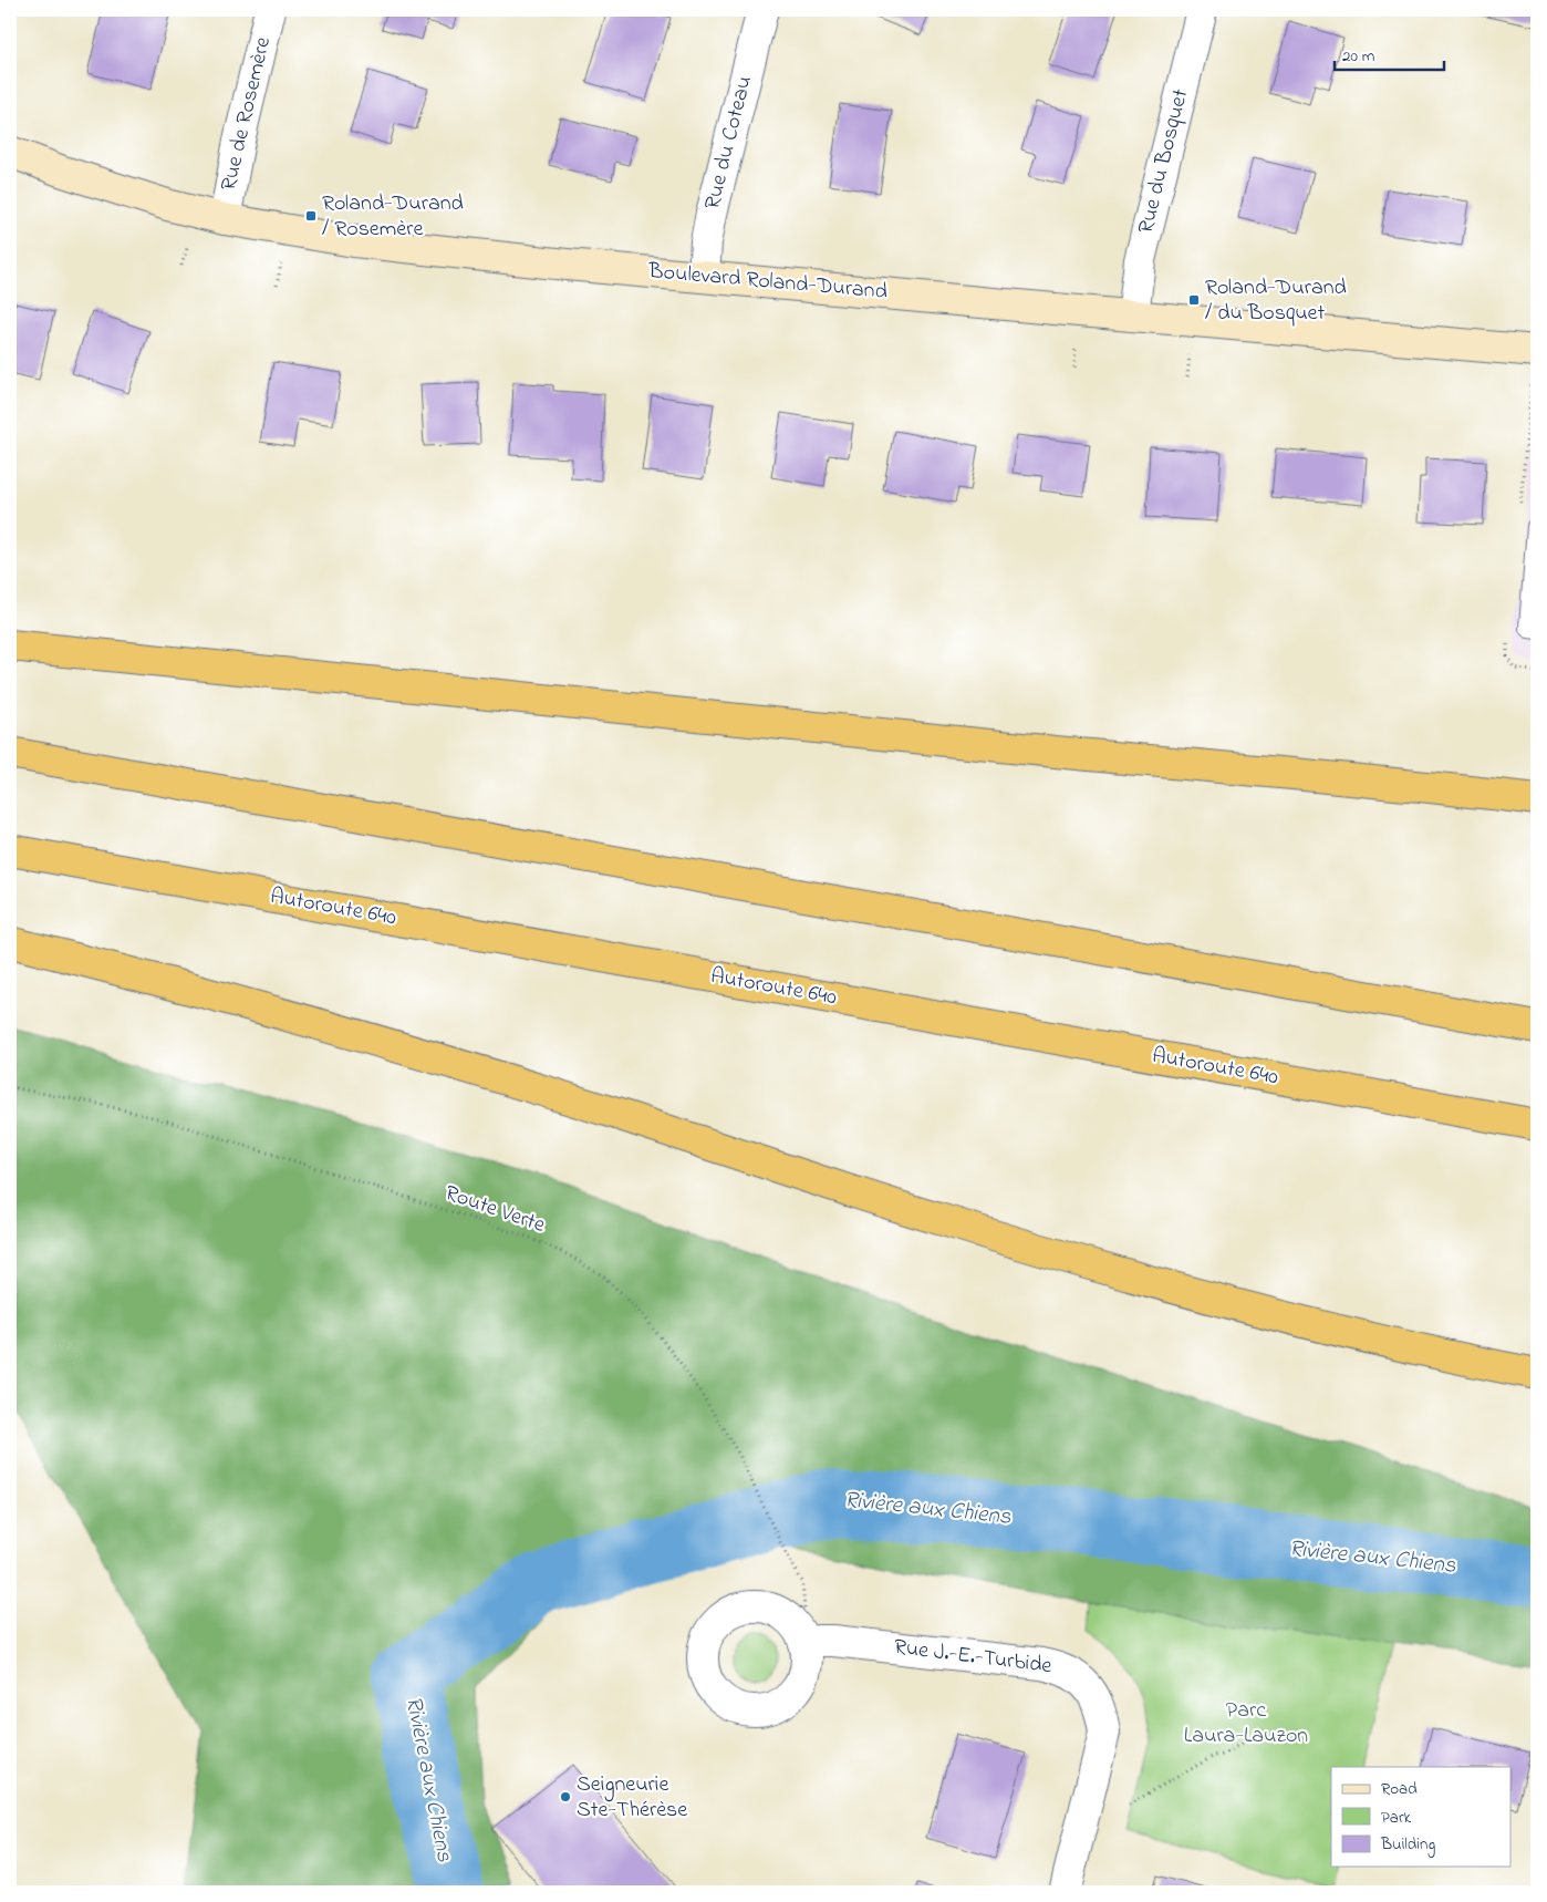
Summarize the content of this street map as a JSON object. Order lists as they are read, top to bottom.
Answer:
{
  "streets": {
    "highway": ["Autoroute 640"],
    "street": [
      "Rue de Rosemère",
      "Rue du Coteau",
      "Rue du Bosquet",
      "Boulevard Roland-Durand",
      "Rue J.-E.-Turbide"
    ],
    "path": ["Route Verte"]
  },
  "crossings": [
    ["Rue de Rosemère", "Boulevard Roland-Durand"],
    ["Rue du Coteau", "Boulevard Roland-Durand"],
    ["Rue du Bosquet", "Boulevard Roland-Durand"]
  ],
  "water": ["Rivière aux Chiens"],
  "parks": ["Parc Laura-Lauzon"],
  "places": {
    "transit": ["Roland-Durand / Rosemère", "Roland-Durand / du Bosquet"],
    "other": ["Seigneurie Ste-Thérèse"]
  },
  "legend": ["Road", "Park", "Building"],
  "scale_bar": "20 m"
}
